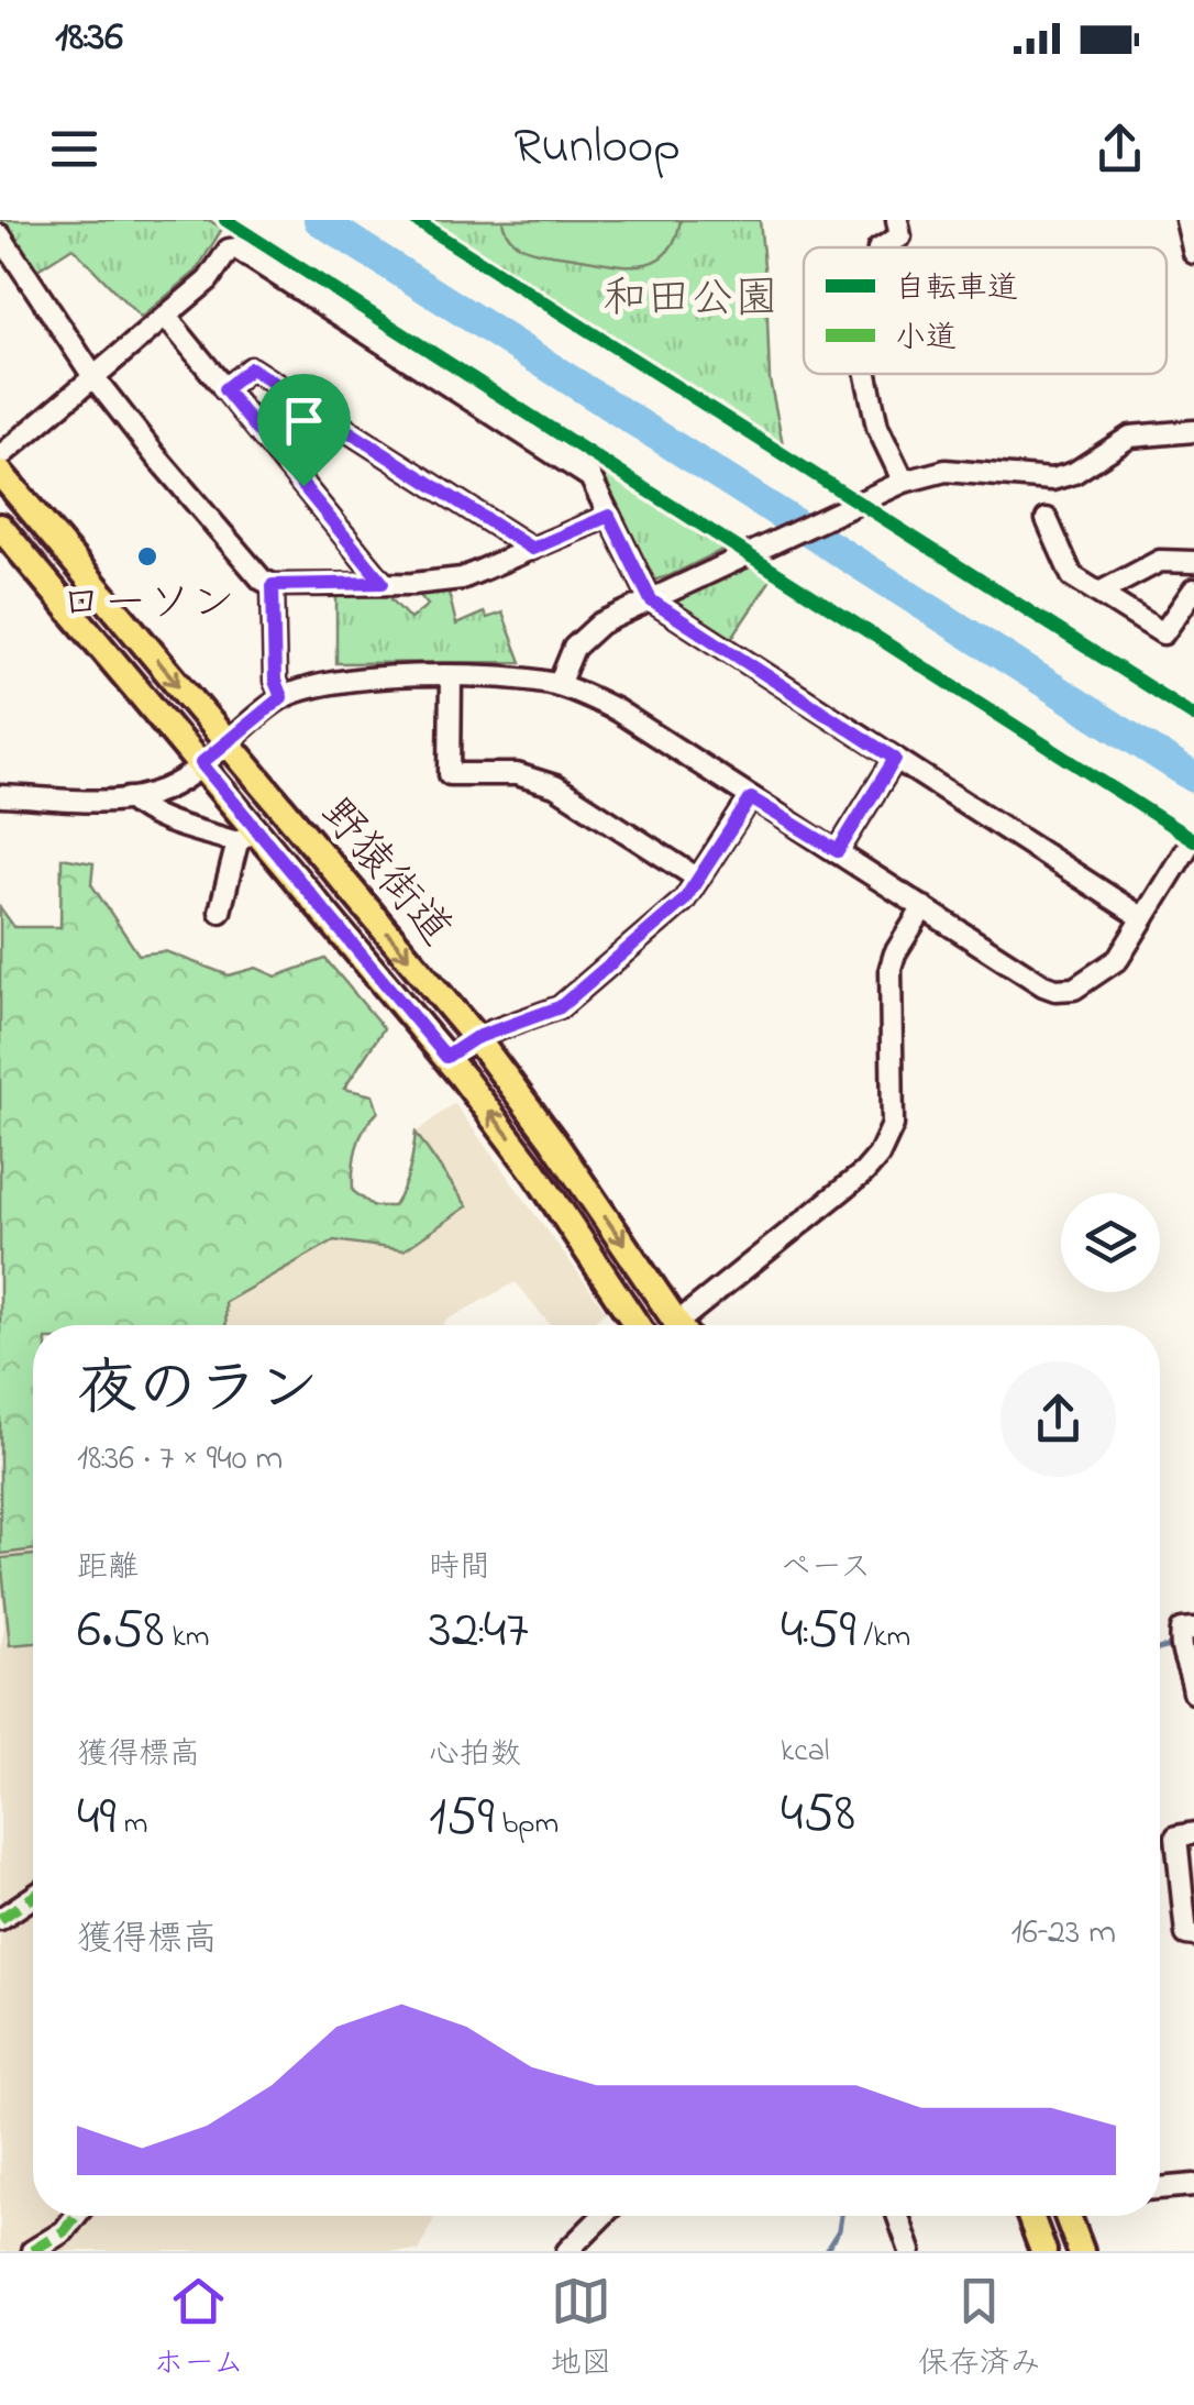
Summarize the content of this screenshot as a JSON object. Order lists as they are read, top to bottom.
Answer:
{
  "streets": {
    "main road": ["野猿街道"]
  },
  "parks": ["和田公園"],
  "places": ["ローソン"],
  "legend": ["自転車道", "小道"],
  "page": {
    "status": "18:36",
    "header": "Runloop",
    "heading": ["夜のラン", "18:36 · 7 × 940 m"],
    "stats": [
      ["距離", "6.58 km"],
      ["時間", "32:47"],
      ["ペース", "4:59 /km"],
      ["獲得標高", "49 m"],
      ["心拍数", "159 bpm"],
      ["kcal", "458"]
    ],
    "chart": ["獲得標高", "16–23 m"],
    "tabs": ["ホーム", "地図", "保存済み"]
  }
}
